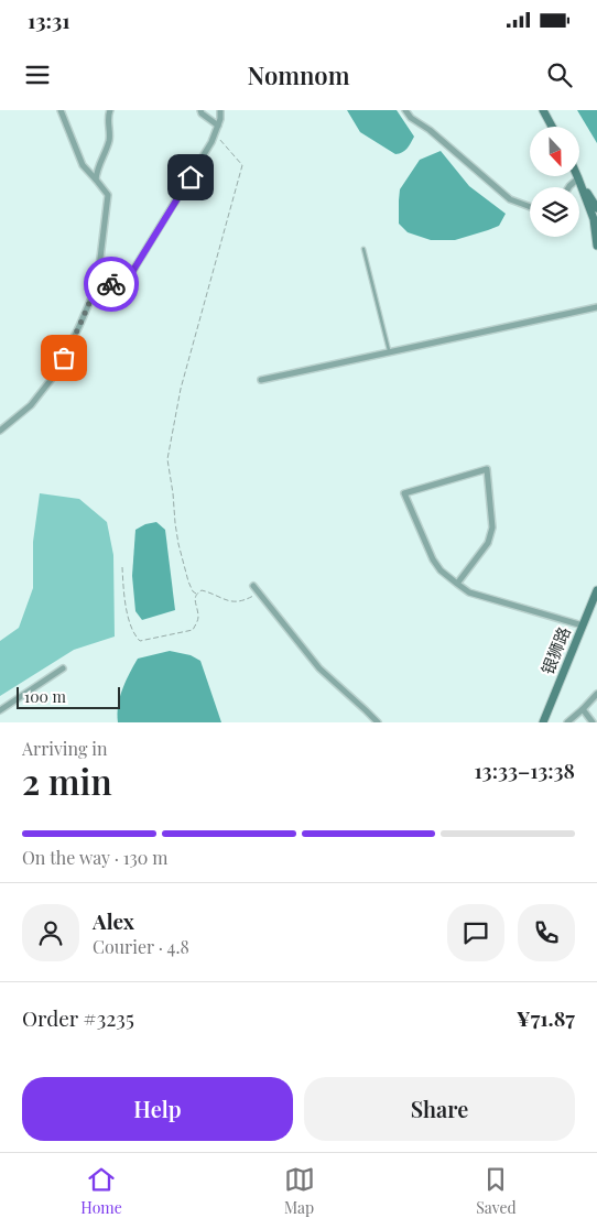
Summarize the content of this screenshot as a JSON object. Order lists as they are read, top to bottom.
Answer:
{
  "streets": {
    "main road": ["银狮路"]
  },
  "scale_bar": "100 m",
  "north": "bottom",
  "page": {
    "status": "13:31",
    "header": "Nomnom",
    "scale": "100 m",
    "heading": ["2 min", "Arriving in", "13:33–13:38"],
    "panel": [
      "Alex",
      "Courier · 4.8",
      "Order #3235",
      "¥71.87"
    ],
    "bar": "On the way · 130 m",
    "buttons": ["Help", "Share"],
    "tabs": ["Home", "Map", "Saved"]
  }
}
